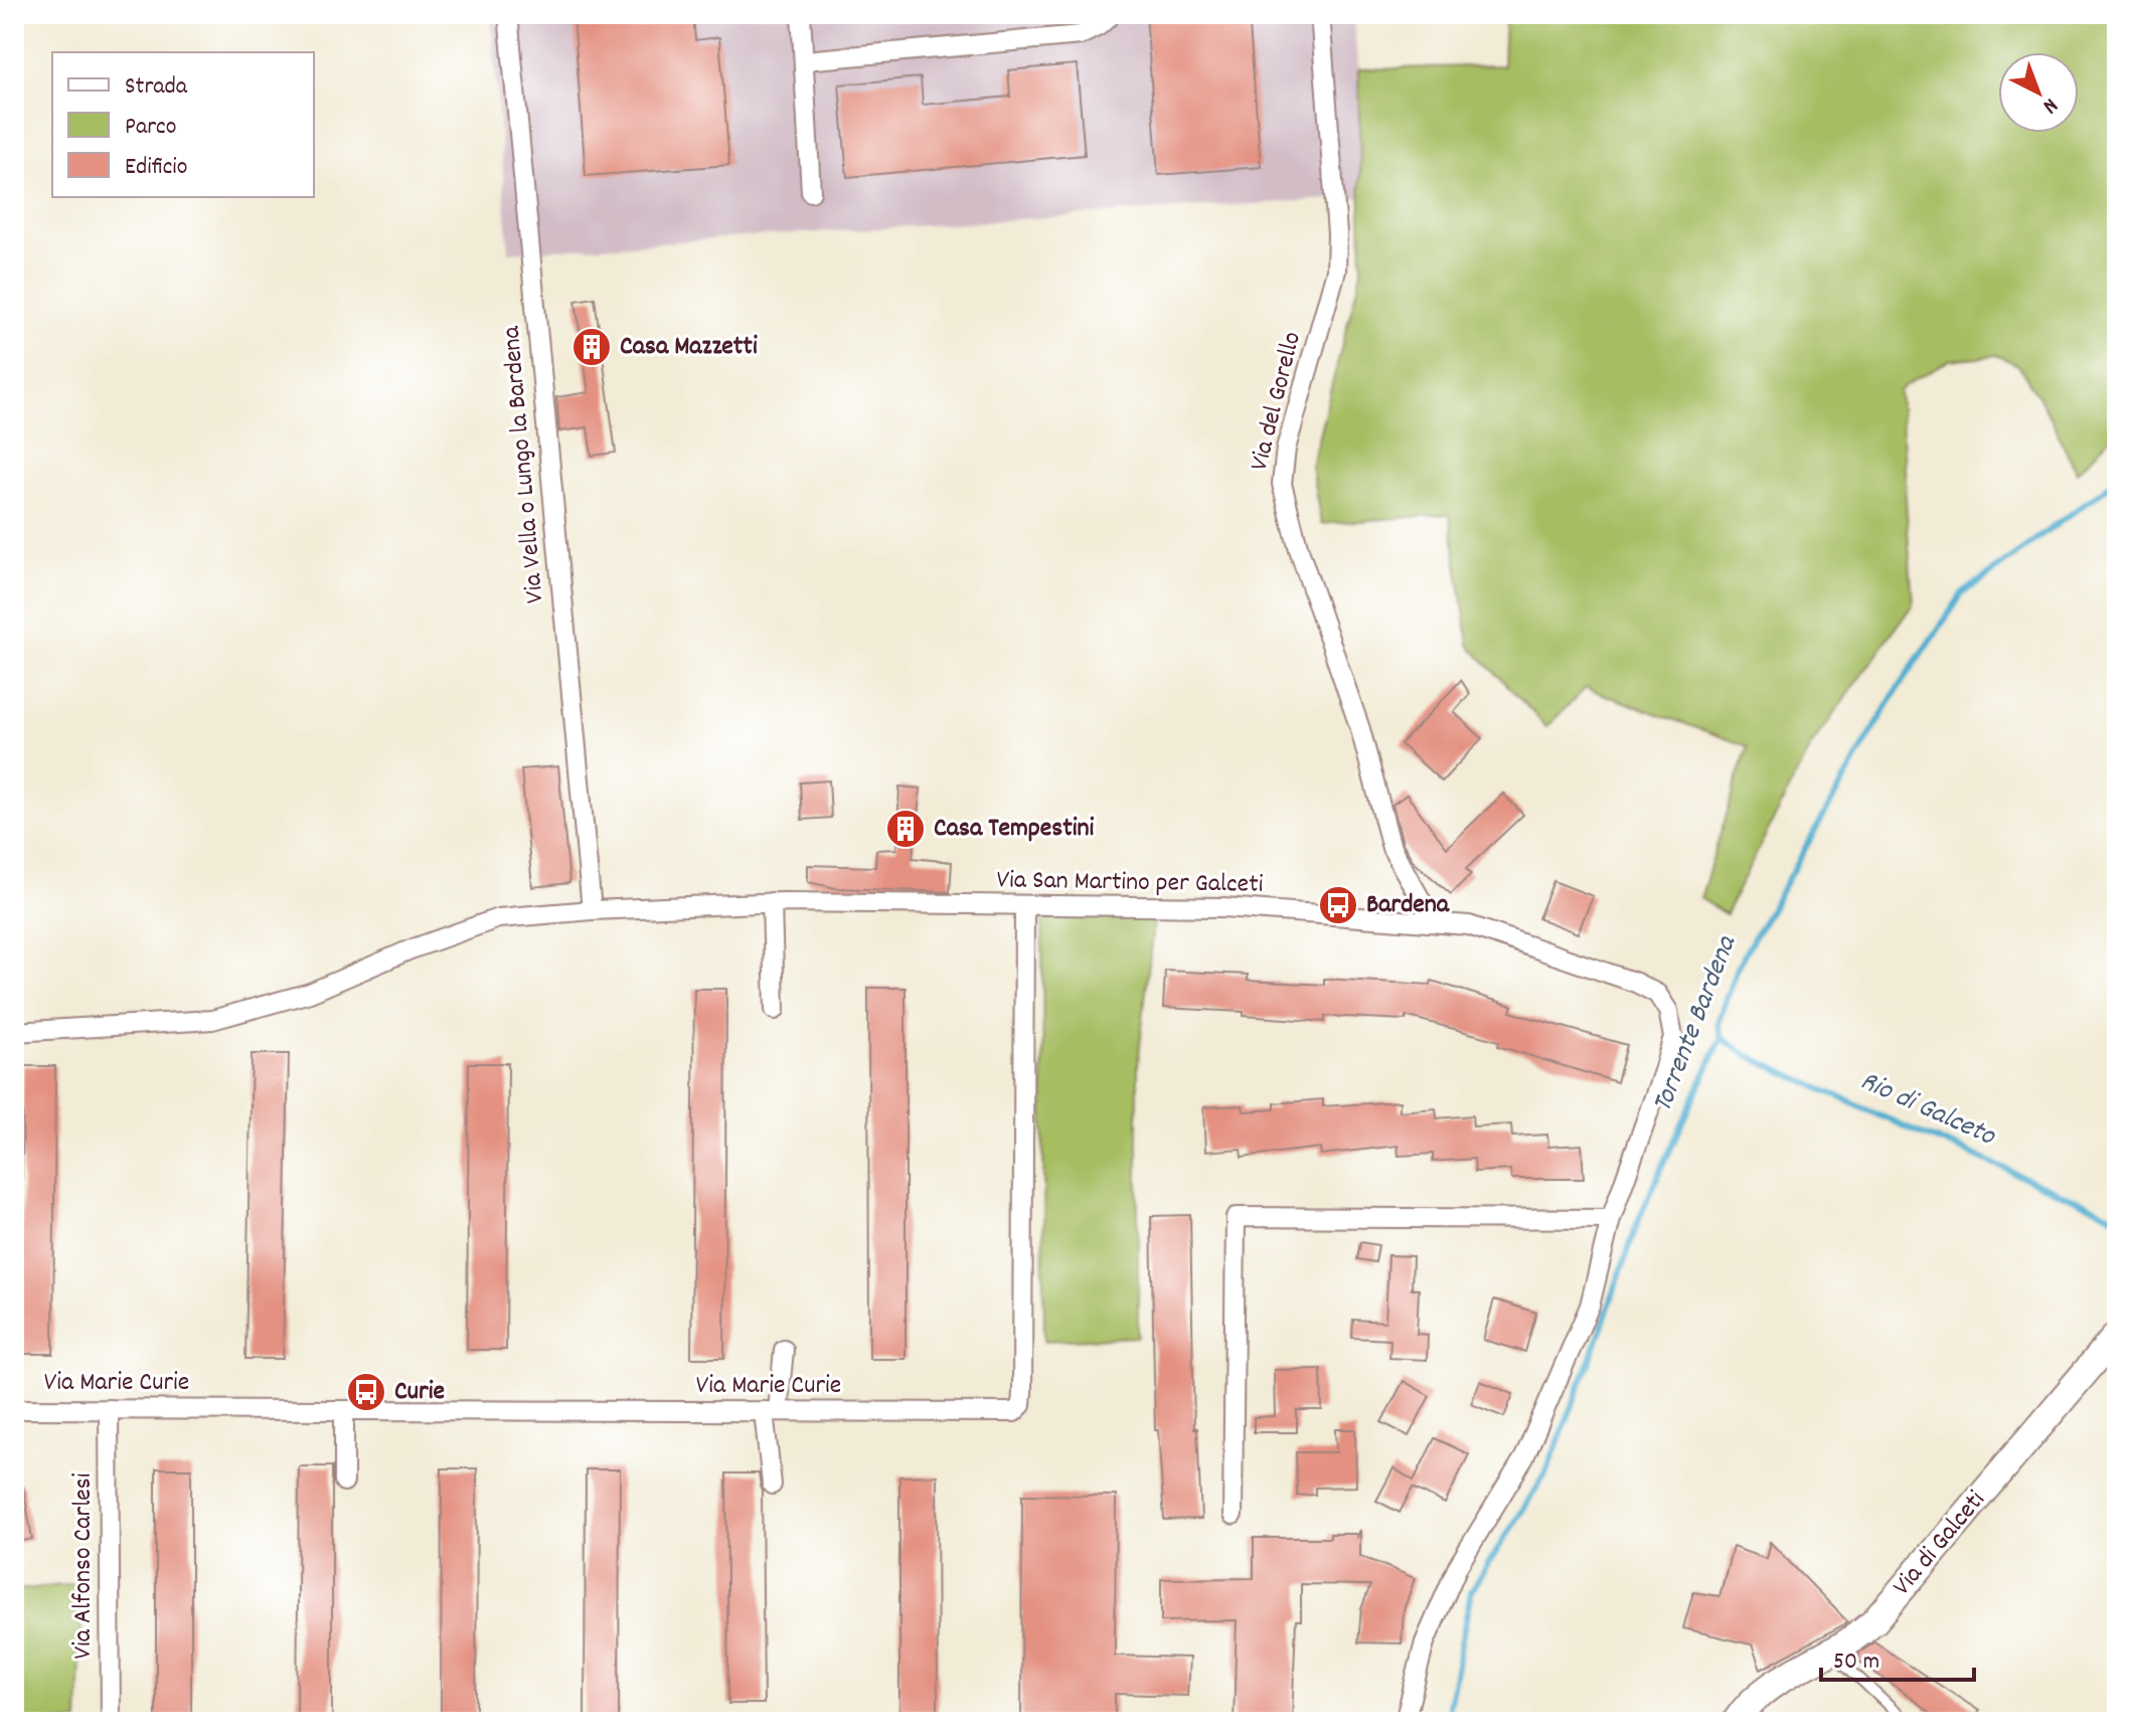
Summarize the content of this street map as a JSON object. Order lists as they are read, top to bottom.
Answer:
{
  "streets": {
    "street": [
      "Via del Gorello",
      "Via Vella o Lungo la Bardena",
      "Via San Martino per Galceti",
      "Via Marie Curie",
      "Via di Galceti",
      "Via Alfonso Carlesi"
    ]
  },
  "crossings": [
    ["Via del Gorello", "Via San Martino per Galceti"],
    ["Via Vella o Lungo la Bardena", "Via San Martino per Galceti"],
    ["Via San Martino per Galceti", "Via Marie Curie"],
    ["Via Marie Curie", "Via Alfonso Carlesi"]
  ],
  "water": ["Torrente Bardena", "Rio di Galceto"],
  "places": {
    "building": ["Casa Mazzetti", "Casa Tempestini"],
    "bus stop": ["Bardena", "Curie"]
  },
  "legend": ["Strada", "Parco", "Edificio"],
  "scale_bar": "50 m",
  "north": "bottom right"
}
